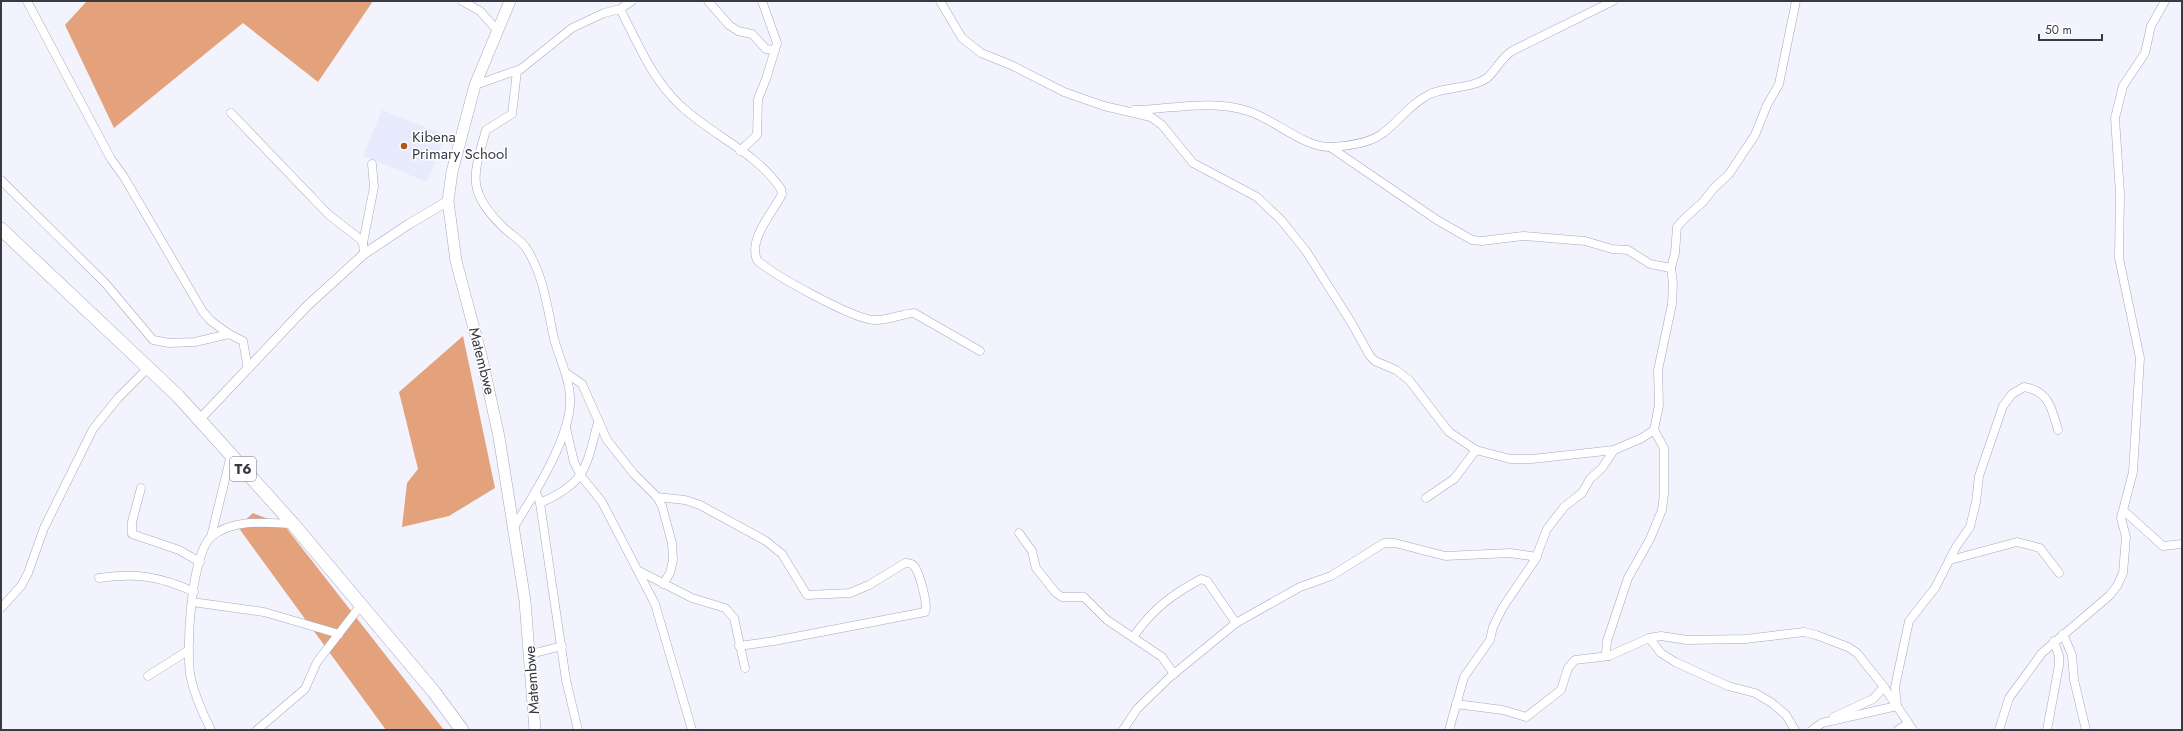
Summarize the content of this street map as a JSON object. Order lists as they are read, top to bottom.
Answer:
{
  "streets": {
    "highway": ["T6"],
    "main road": ["Matembwe"]
  },
  "places": ["Kibena Primary School"],
  "scale_bar": "50 m"
}
